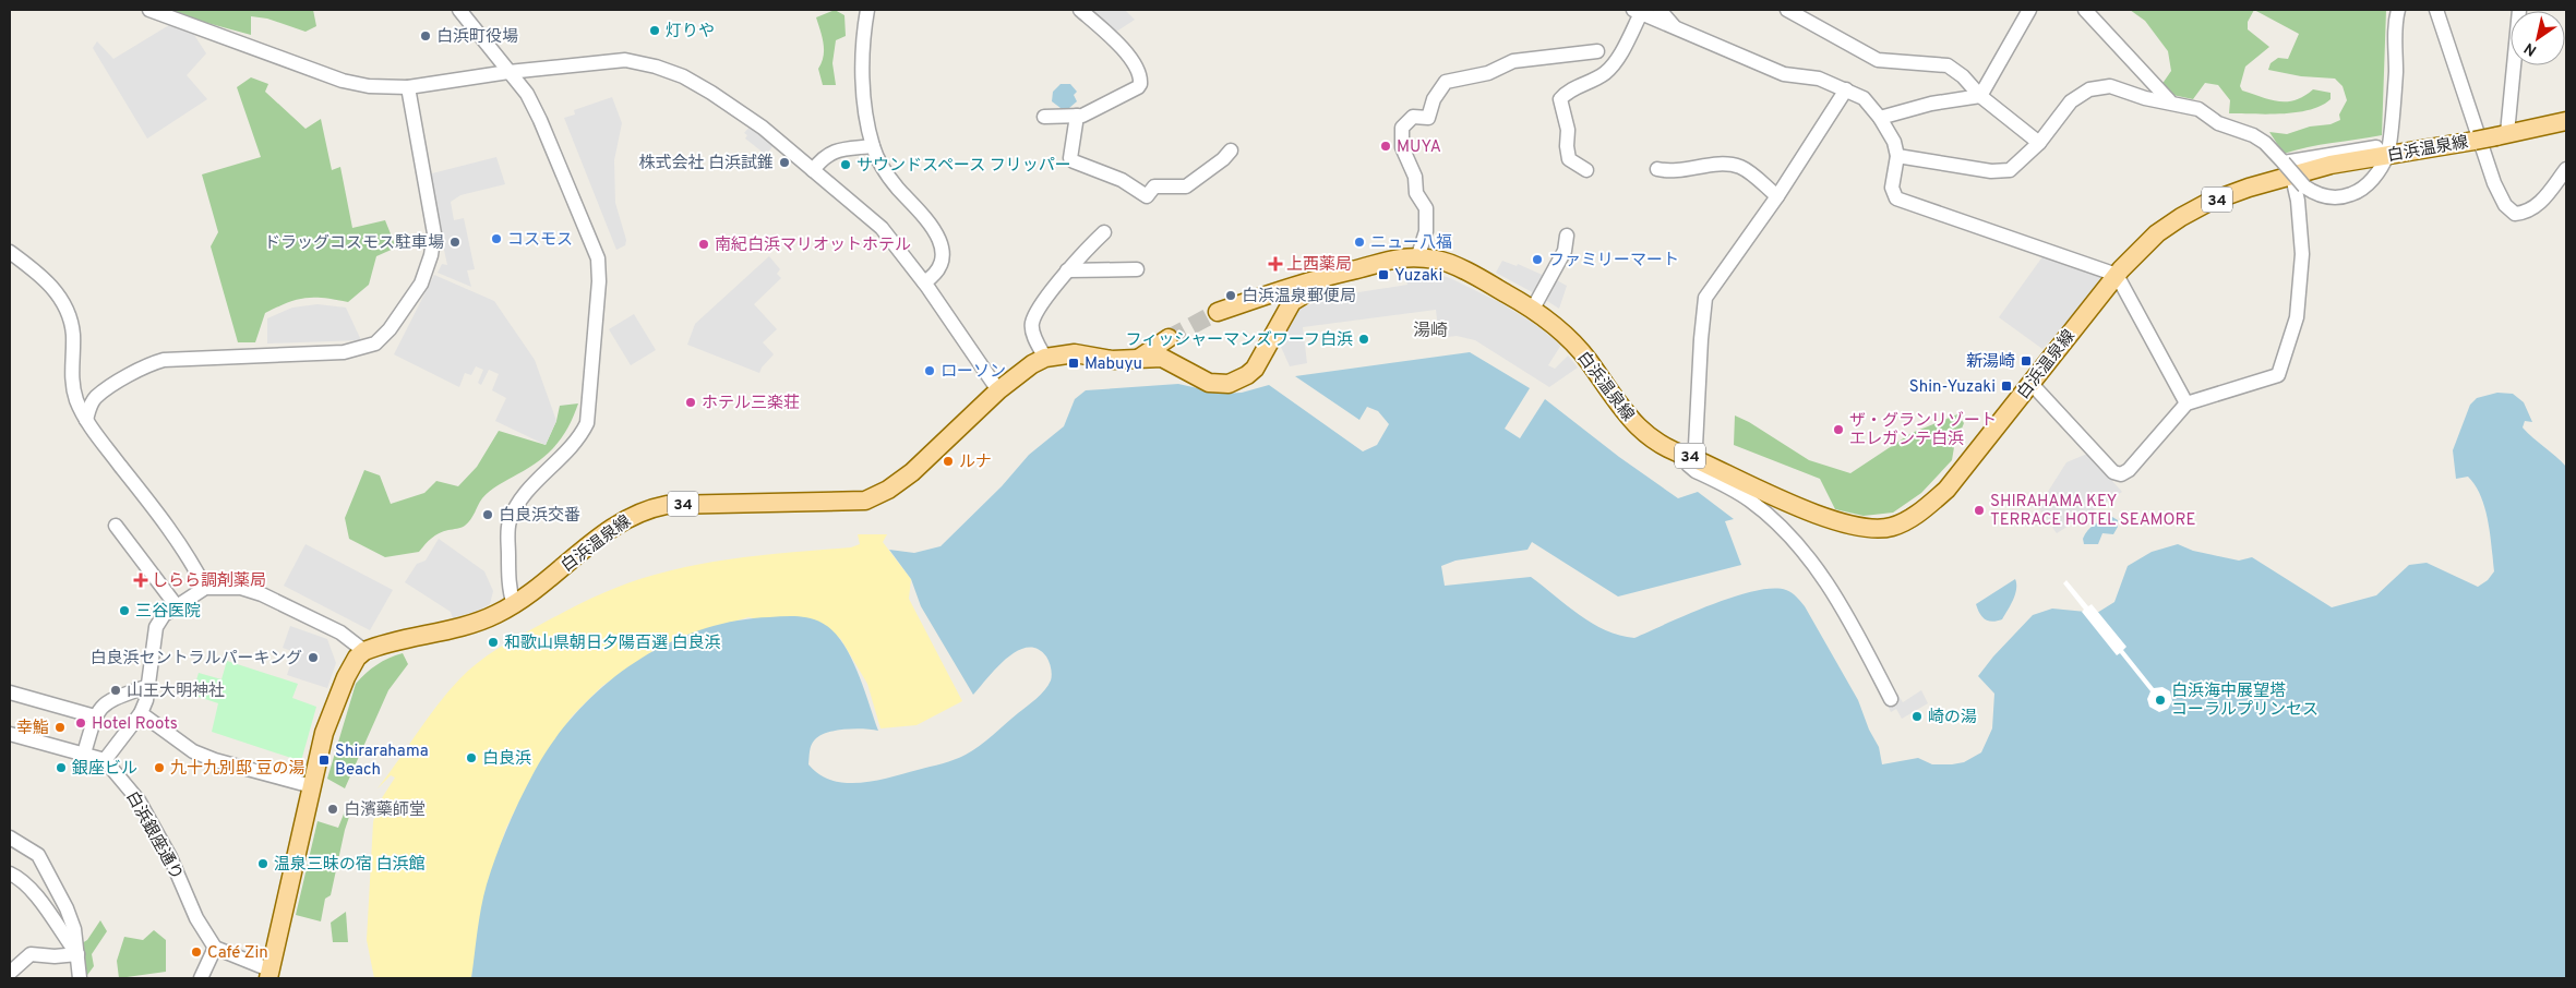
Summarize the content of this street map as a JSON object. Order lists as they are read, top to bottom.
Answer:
{
  "streets": {
    "main road": ["白浜温泉線", "34"],
    "street": ["白浜銀座通り"]
  },
  "districts": ["湯崎"],
  "places": {
    "other": [
      "灯りや",
      "白浜町役場",
      "MUYA",
      "株式会社 白浜試錐",
      "サウンドスペース フリッパー",
      "コスモス",
      "ドラッグコスモス駐車場",
      "ニュー八福",
      "南紀白浜マリオットホテル",
      "ファミリーマート",
      "白浜温泉郵便局",
      "フィッシャーマンズワーフ白浜",
      "ローソン",
      "ホテル三楽荘",
      "ザ・グランリゾート エレガンテ白浜",
      "ルナ",
      "SHIRAHAMA KEY TERRACE HOTEL SEAMORE",
      "白良浜交番",
      "三谷医院",
      "和歌山県朝日夕陽百選 白良浜",
      "白良浜セントラルパーキング",
      "山王大明神社",
      "白浜海中展望塔 コーラルプリンセス",
      "崎の湯",
      "Hotel Roots",
      "幸鮨",
      "白良浜",
      "銀座ビル",
      "九十九別邸 豆の湯",
      "白濱藥師堂",
      "温泉三昧の宿 白浜館",
      "Café Zin"
    ],
    "health": ["上西薬局", "しらら調剤薬局"],
    "transit": [
      "Yuzaki",
      "新湯崎",
      "Mabuyu",
      "Shin-Yuzaki",
      "Shirarahama Beach"
    ]
  },
  "north": "bottom left"
}
